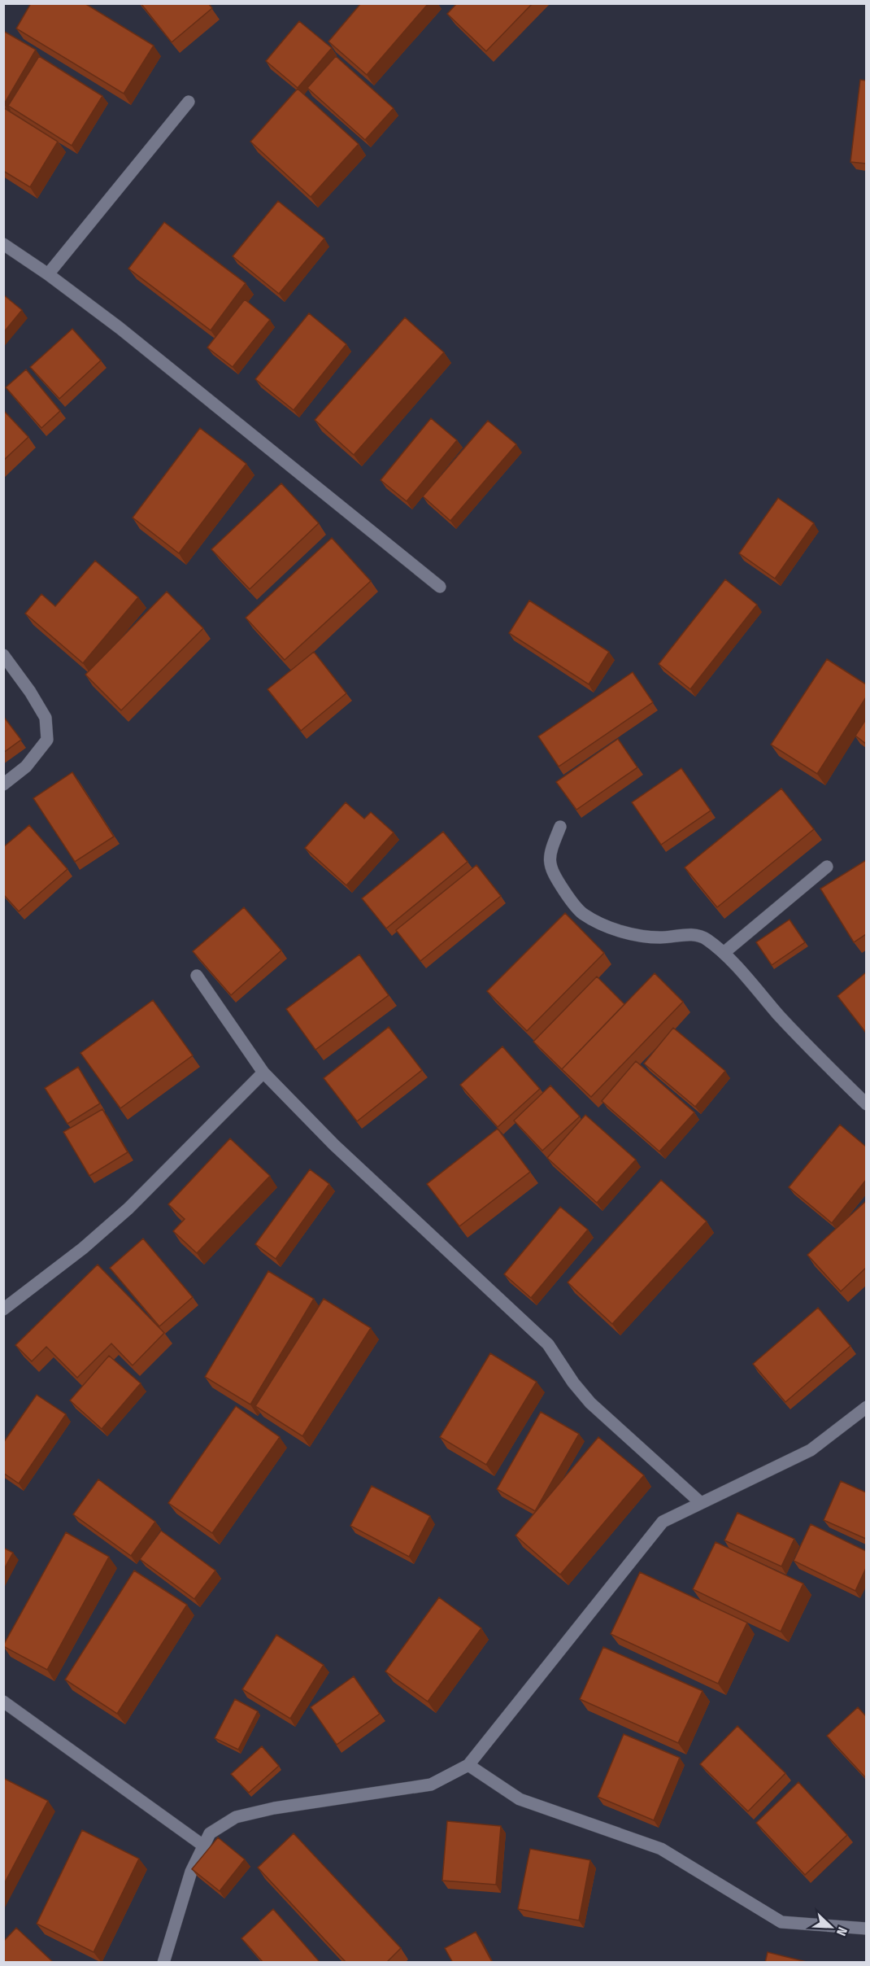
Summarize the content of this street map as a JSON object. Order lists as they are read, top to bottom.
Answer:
{
  "north": "bottom right"
}
